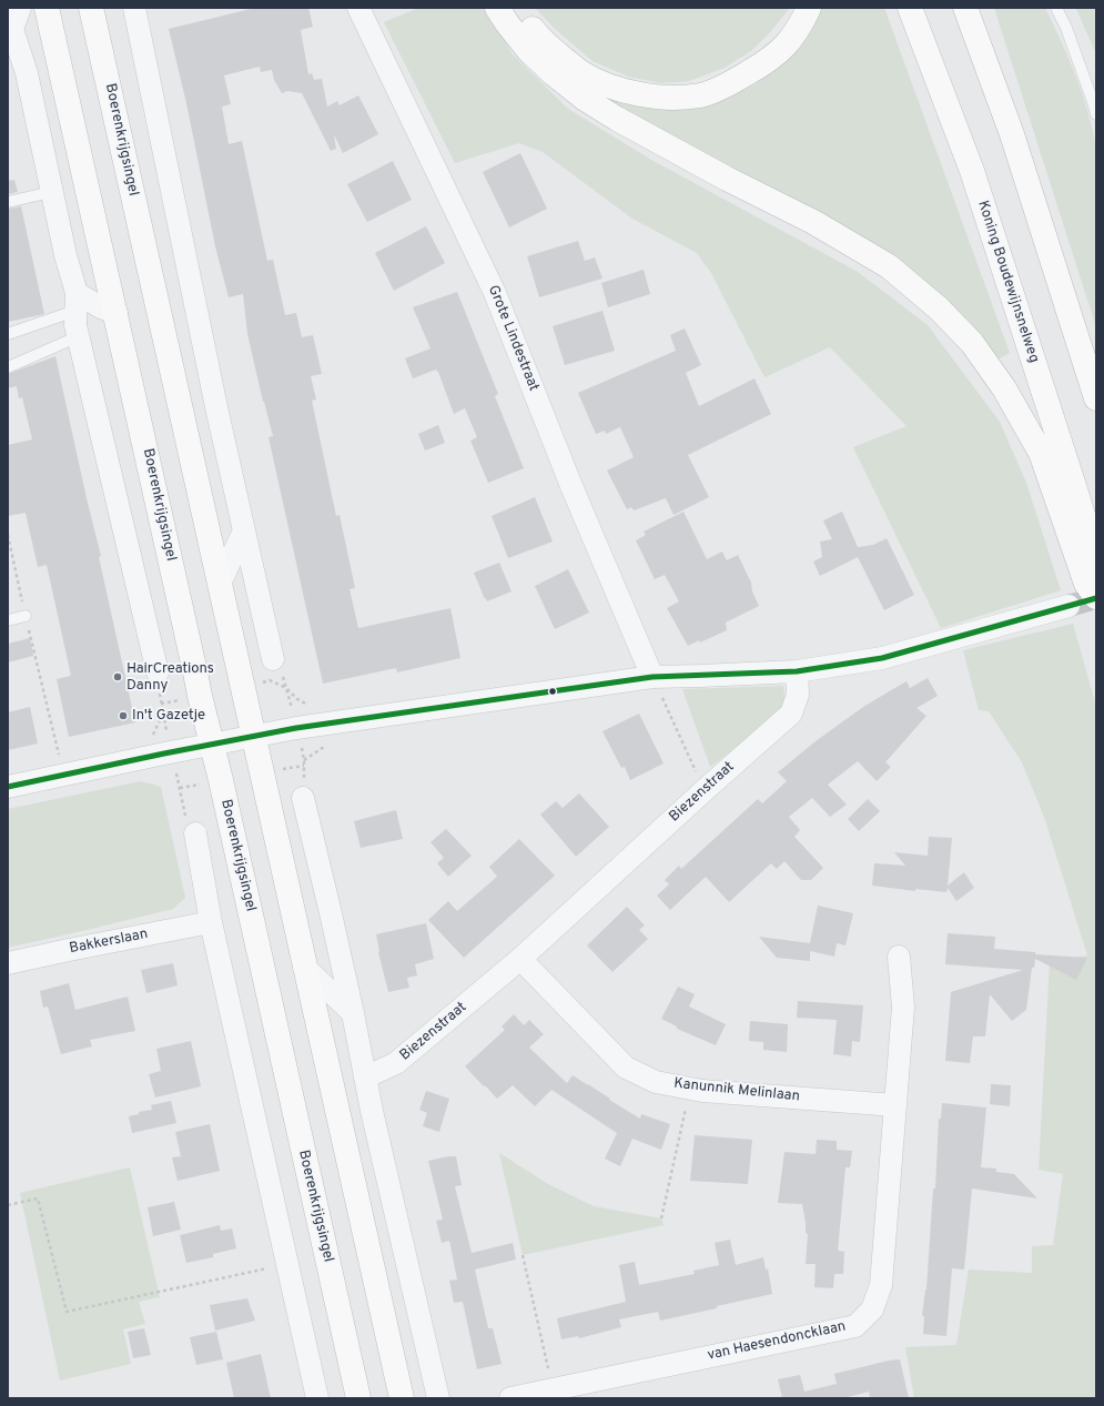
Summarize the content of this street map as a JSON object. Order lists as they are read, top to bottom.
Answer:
{
  "streets": {
    "highway": ["Boerenkrijgsingel", "Koning Boudewijnsnelweg"],
    "street": [
      "Grote Lindestraat",
      "Biezenstraat",
      "Bakkerslaan",
      "Kanunnik Melinlaan",
      "van Haesendoncklaan"
    ]
  },
  "crossings": [
    ["Biezenstraat", "Kanunnik Melinlaan"],
    ["Kanunnik Melinlaan", "van Haesendoncklaan"]
  ],
  "places": ["HairCreations Danny", "In't Gazetje"]
}
